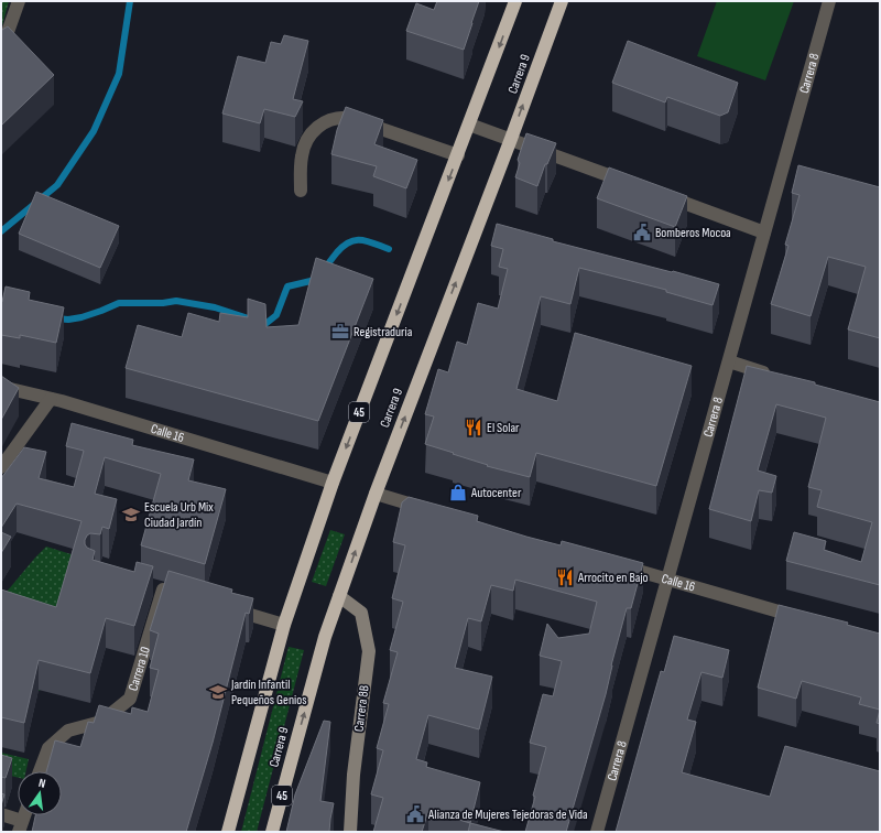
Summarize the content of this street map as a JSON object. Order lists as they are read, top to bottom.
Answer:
{
  "streets": {
    "highway": ["Carrera 9", "45"],
    "street": [
      "Carrera 8",
      "Calle 16",
      "Carrera 10",
      "Carrera 8B"
    ]
  },
  "crossings": [
    ["Carrera 8", "Calle 16"],
    ["Carrera 9", "Calle 16"],
    ["Carrera 9", "Carrera 8B"]
  ],
  "places": {
    "public building": ["Bomberos Mocoa", "Alianza de Mujeres Tejedoras de Vida"],
    "office": ["Registraduria"],
    "restaurant": ["El Solar", "Arrocito en Bajo"],
    "shop": ["Autocenter"],
    "school or university": ["Escuela Urb Mix Ciudad Jardín", "Jardín Infantil Pequeños Genios"]
  },
  "north": "top"
}
